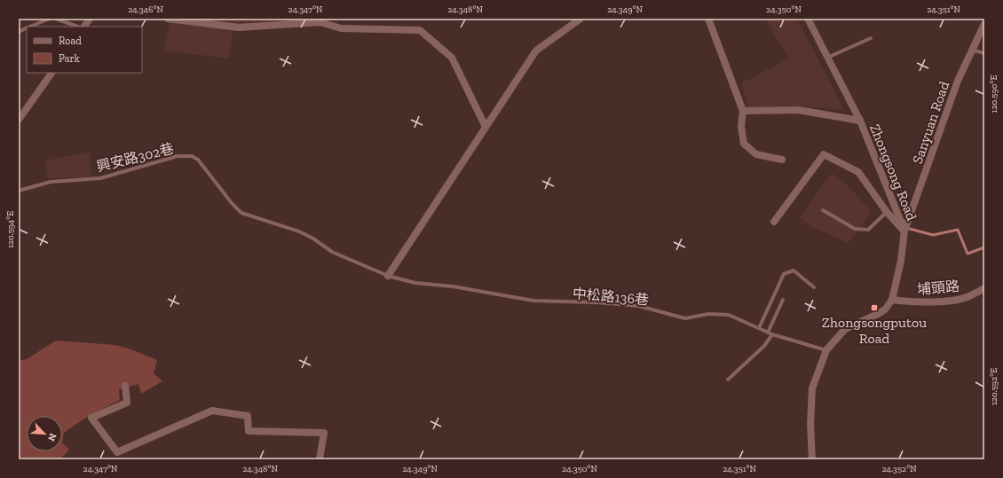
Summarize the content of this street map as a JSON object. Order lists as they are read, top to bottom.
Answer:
{
  "streets": {
    "street": ["Sanyuan Road", "Zhongsong Road", "埔頭路"],
    "lane": ["興安路302巷", "中松路136巷"]
  },
  "crossings": [
    ["Sanyuan Road", "Zhongsong Road"],
    ["興安路302巷", "中松路136巷"],
    ["Zhongsong Road", "埔頭路"]
  ],
  "places": {
    "transit": ["Zhongsongputou Road"]
  },
  "legend": ["Road", "Park"],
  "north": "bottom right",
  "coordinates": [
    "24.346°N",
    "24.347°N",
    "24.348°N",
    "24.349°N",
    "24.350°N",
    "24.351°N",
    "120.590°E",
    "120.594°E",
    "120.592°E",
    "24.352°N"
  ]
}
